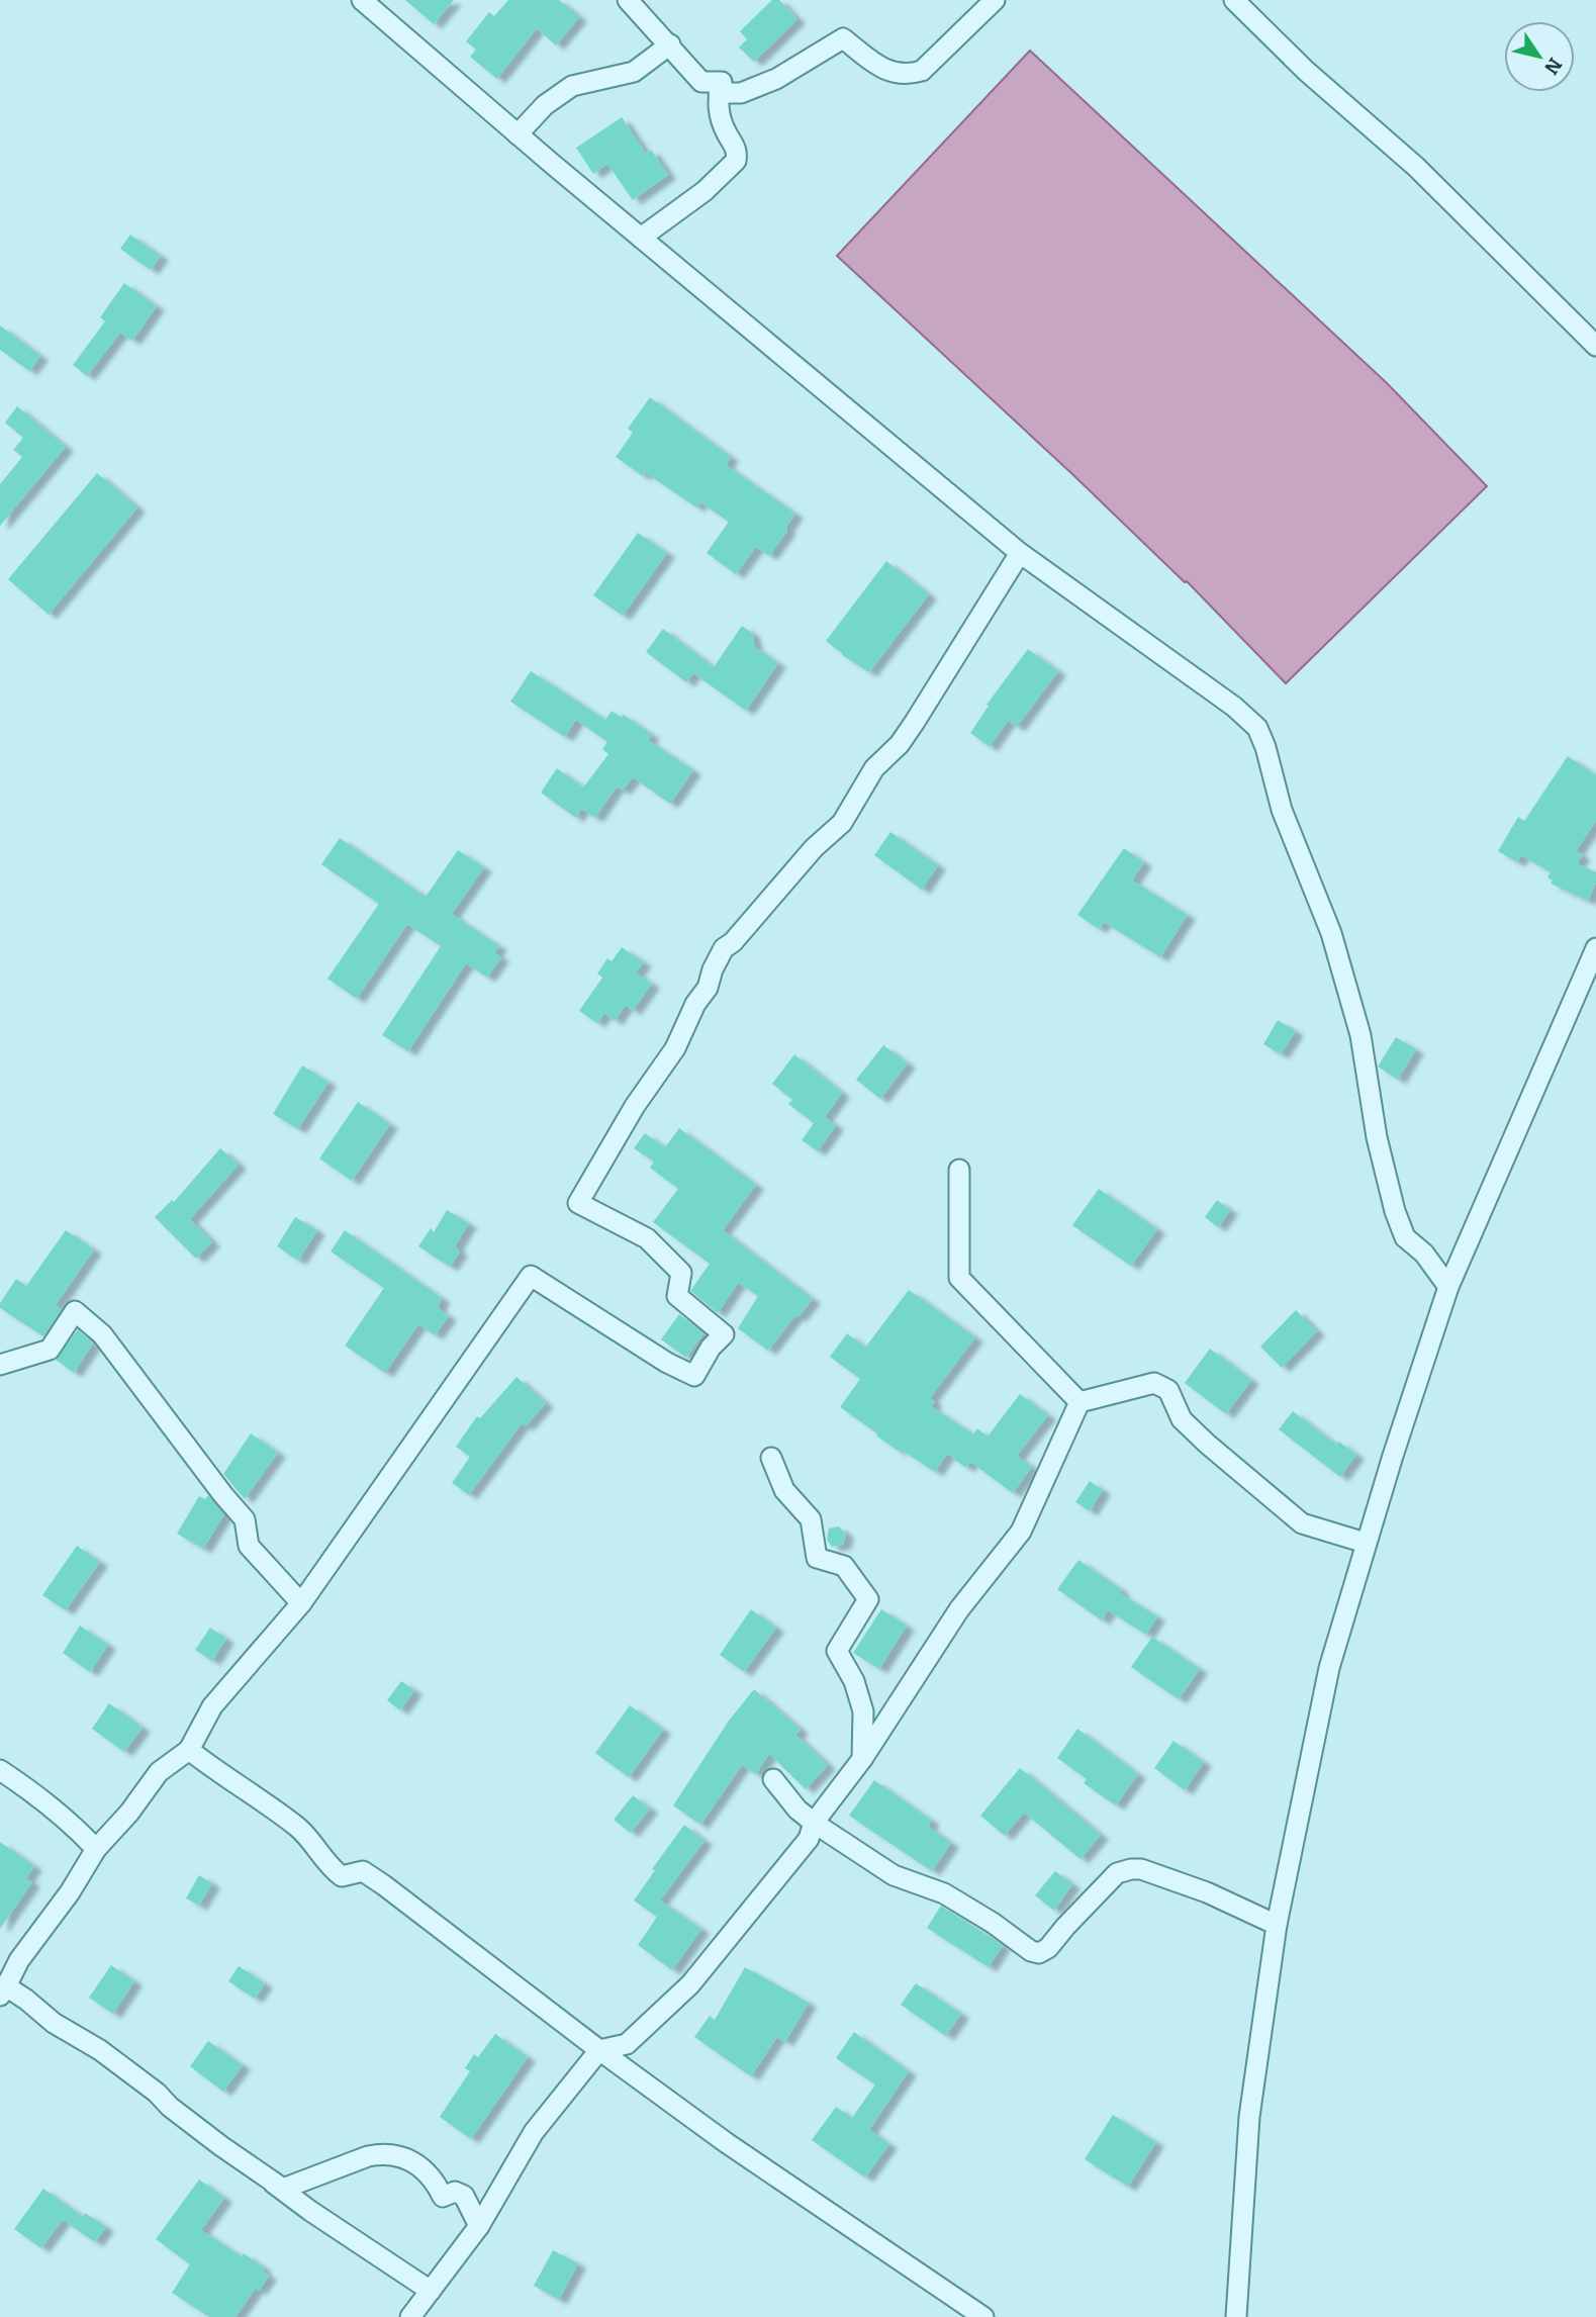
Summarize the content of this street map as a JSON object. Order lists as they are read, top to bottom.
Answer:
{
  "north": "bottom right"
}
